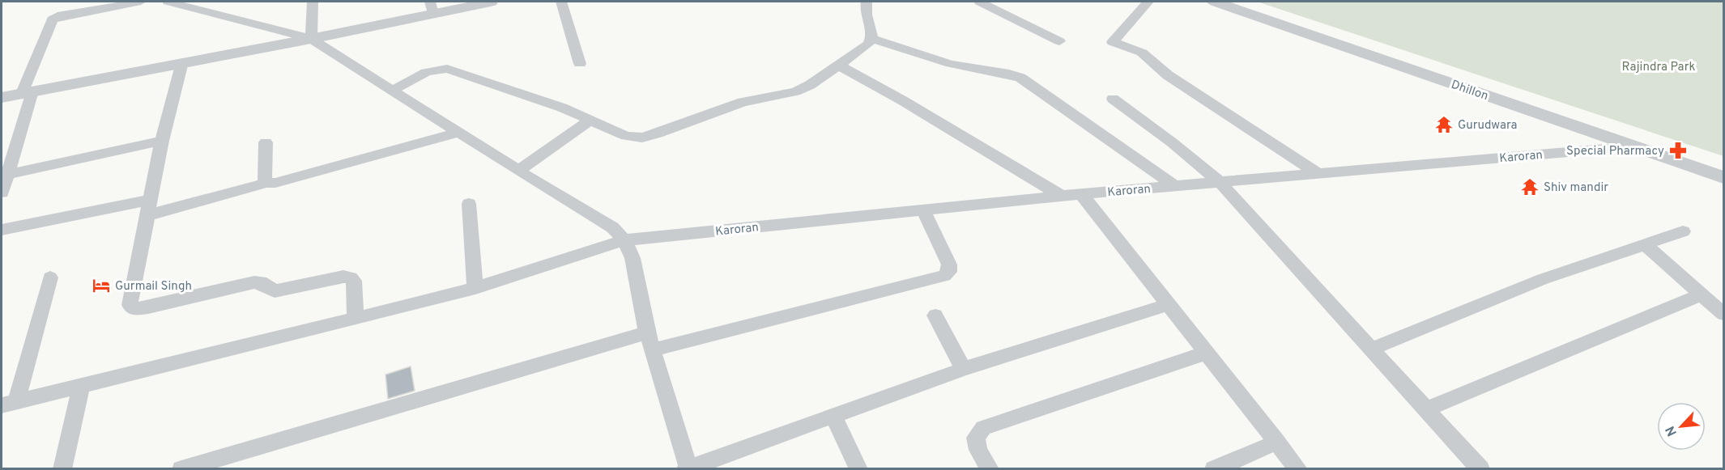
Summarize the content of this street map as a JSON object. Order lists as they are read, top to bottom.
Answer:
{
  "streets": {
    "street": ["Dhillon", "Karoran"]
  },
  "crossings": [
    ["Dhillon", "Karoran"]
  ],
  "parks": ["Rajindra Park"],
  "places": {
    "temple": ["Gurudwara", "Shiv mandir"],
    "pharmacy": ["Special Pharmacy"],
    "hotel": ["Gurmail Singh"]
  },
  "north": "bottom left"
}
